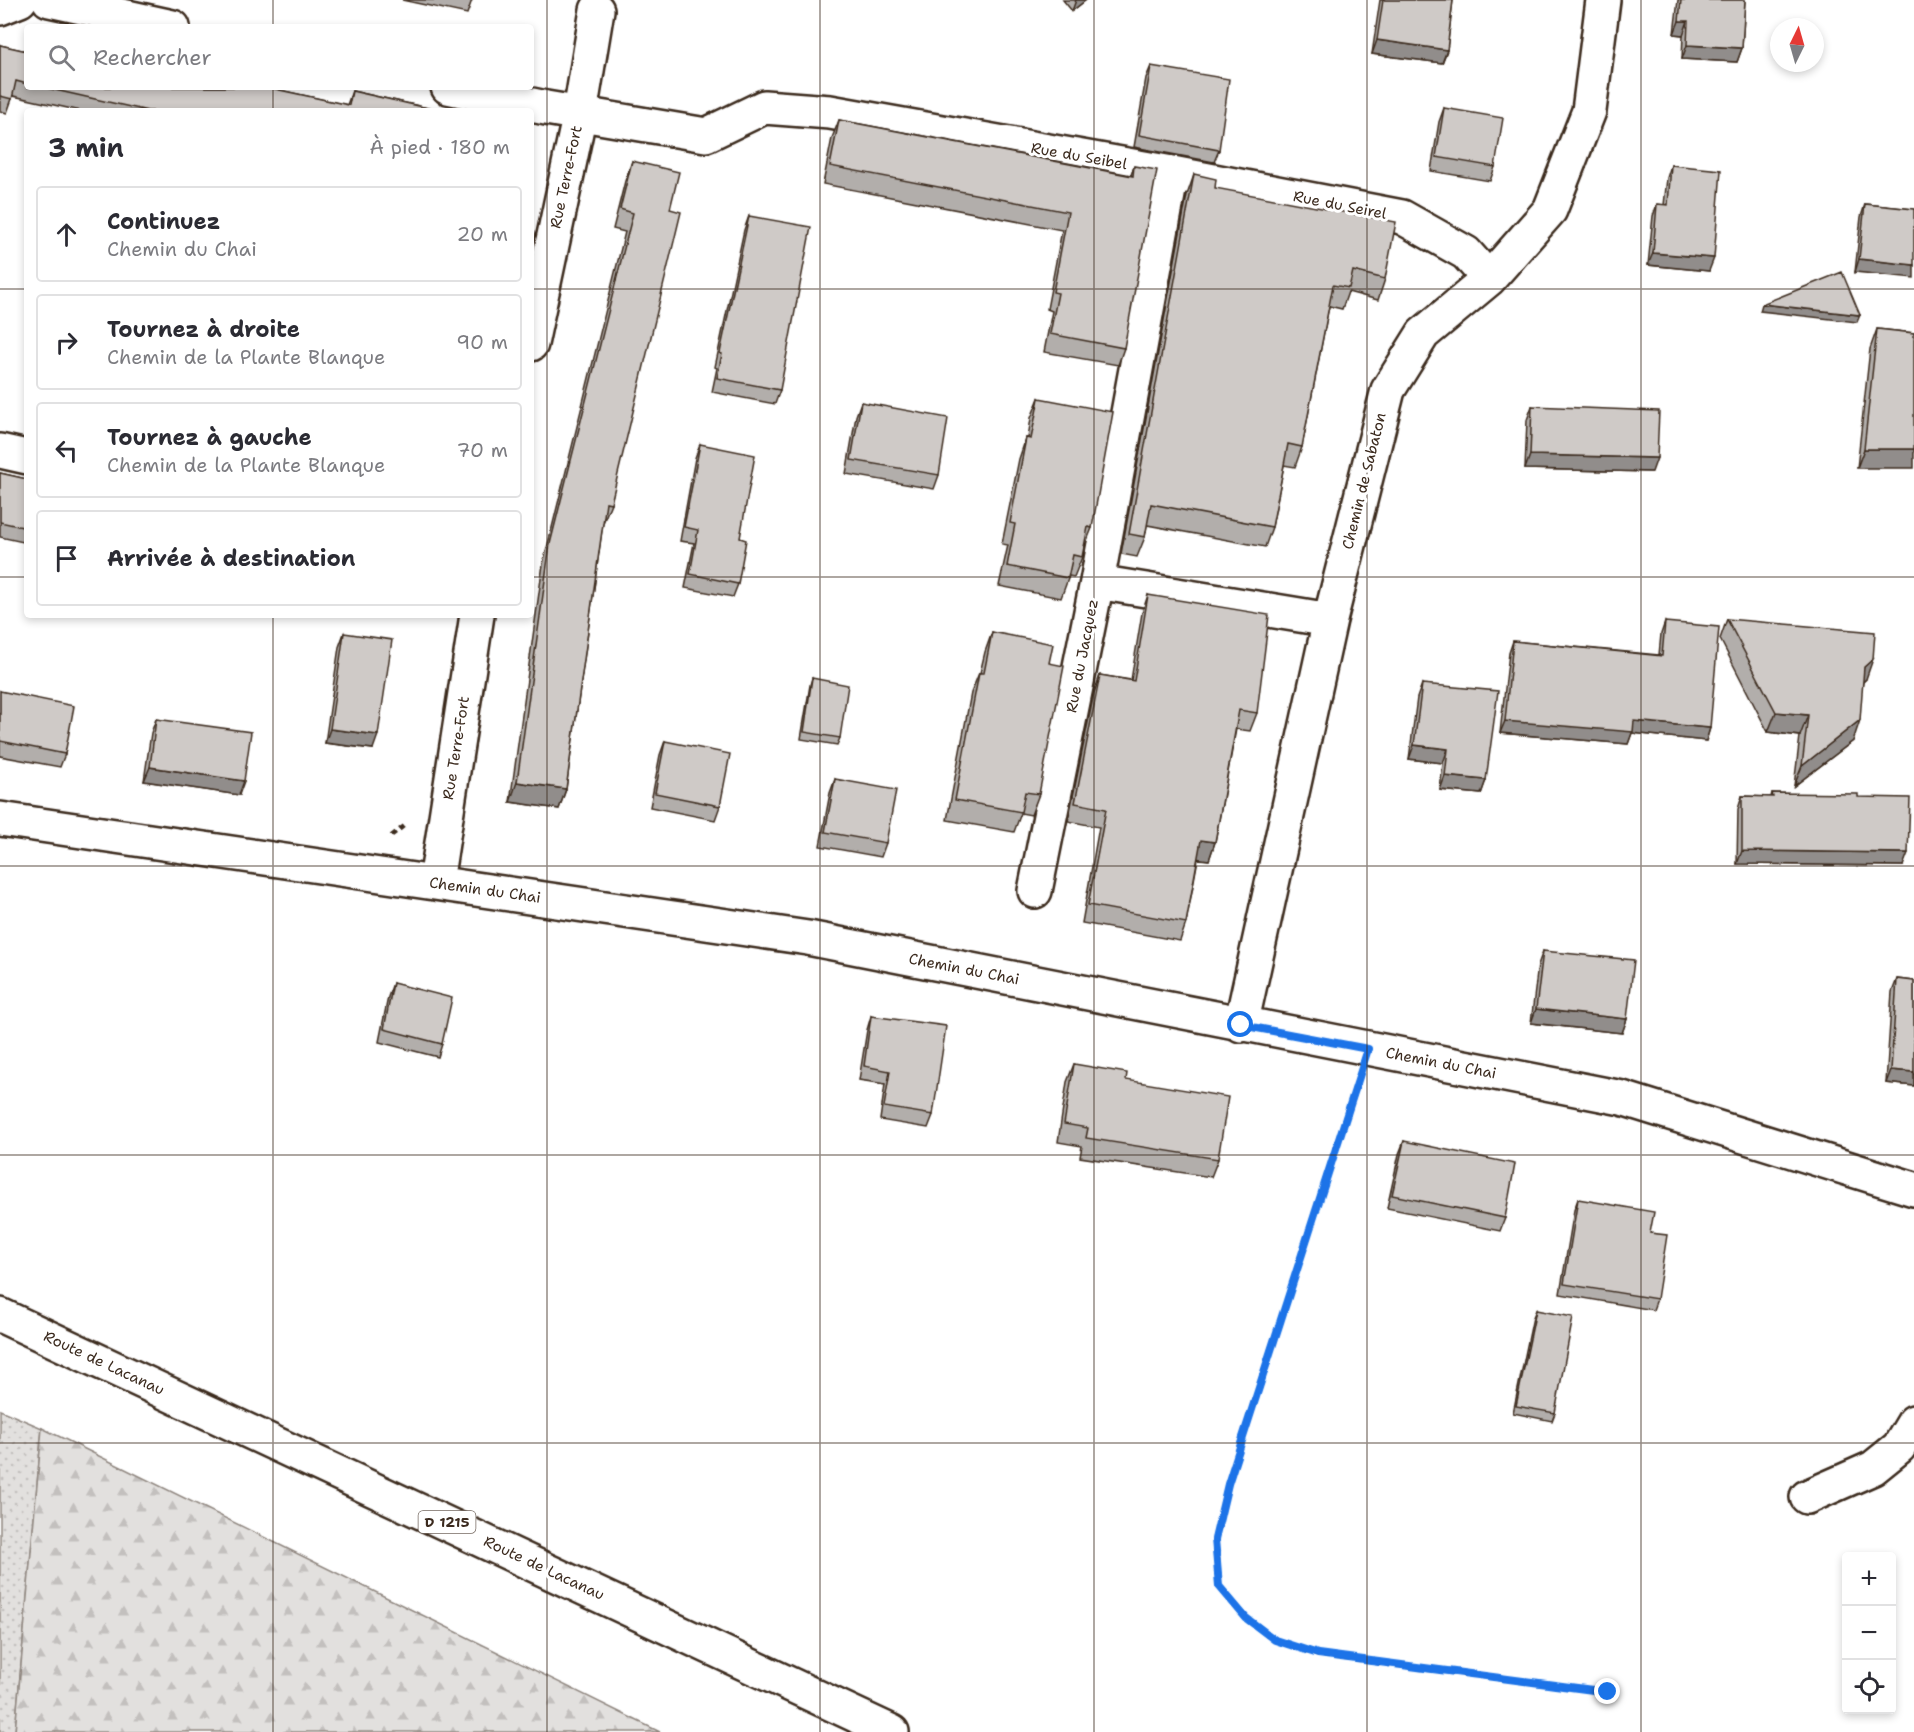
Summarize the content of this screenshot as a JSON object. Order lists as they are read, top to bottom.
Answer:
{
  "streets": {
    "street": [
      "Rue du Seibel",
      "Rue Terre-Fort",
      "Rue du Seirel",
      "Chemin de Sabaton",
      "Rue du Jacquez",
      "Chemin du Chai",
      "Route de Lacanau",
      "D 1215"
    ]
  },
  "crossings": [
    ["Rue du Seibel", "Rue Terre-Fort"],
    ["Rue du Seibel", "Rue du Seirel"],
    ["Rue Terre-Fort", "Chemin du Chai"],
    ["Rue du Seirel", "Chemin de Sabaton"],
    ["Chemin de Sabaton", "Rue du Jacquez"],
    ["Chemin de Sabaton", "Chemin du Chai"]
  ],
  "north": "top",
  "page": {
    "search": "Rechercher",
    "heading": ["3 min", "À pied · 180 m"],
    "list": [
      ["Continuez", "Chemin du Chai", "20 m"],
      ["Tournez à droite", "Chemin de la Plante Blanque", "90 m"],
      ["Tournez à gauche", "Chemin de la Plante Blanque", "70 m"],
      "Arrivée à destination"
    ],
    "map_buttons": ["+", "−"]
  }
}
